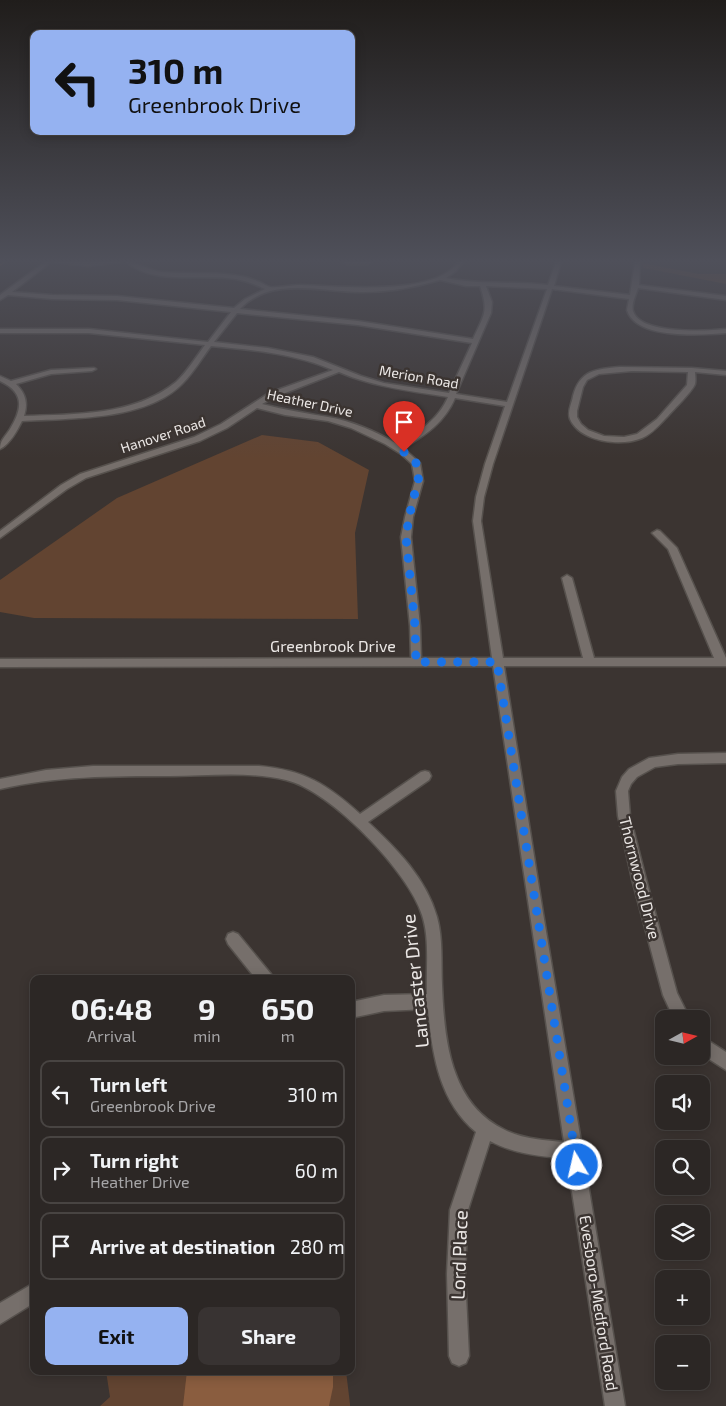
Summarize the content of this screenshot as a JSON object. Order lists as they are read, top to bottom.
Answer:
{
  "streets": {
    "street": [
      "Merion Road",
      "Heather Drive",
      "Hanover Road",
      "Greenbrook Drive",
      "Thornwood Drive",
      "Lancaster Drive",
      "Lord Place",
      "Evesboro-Medford Road"
    ]
  },
  "crossings": [
    ["Merion Road", "Hanover Road"],
    ["Merion Road", "Evesboro-Medford Road"],
    ["Heather Drive", "Hanover Road"],
    ["Heather Drive", "Greenbrook Drive"],
    ["Greenbrook Drive", "Evesboro-Medford Road"],
    ["Lancaster Drive", "Lord Place"],
    ["Lancaster Drive", "Evesboro-Medford Road"]
  ],
  "north": "right",
  "page": {
    "turn": ["310 m", "Greenbrook Drive"],
    "eta": [
      "06:48",
      "Arrival",
      "9",
      "min",
      "650",
      "m"
    ],
    "map_buttons": ["+", "−"],
    "list": [
      {
        "name": "Turn left",
        "note": "Greenbrook Drive",
        "value": "310 m"
      },
      {
        "name": "Turn right",
        "note": "Heather Drive",
        "value": "60 m"
      },
      {
        "name": "Arrive at destination",
        "value": "280 m"
      }
    ],
    "buttons": ["Exit", "Share"]
  }
}
